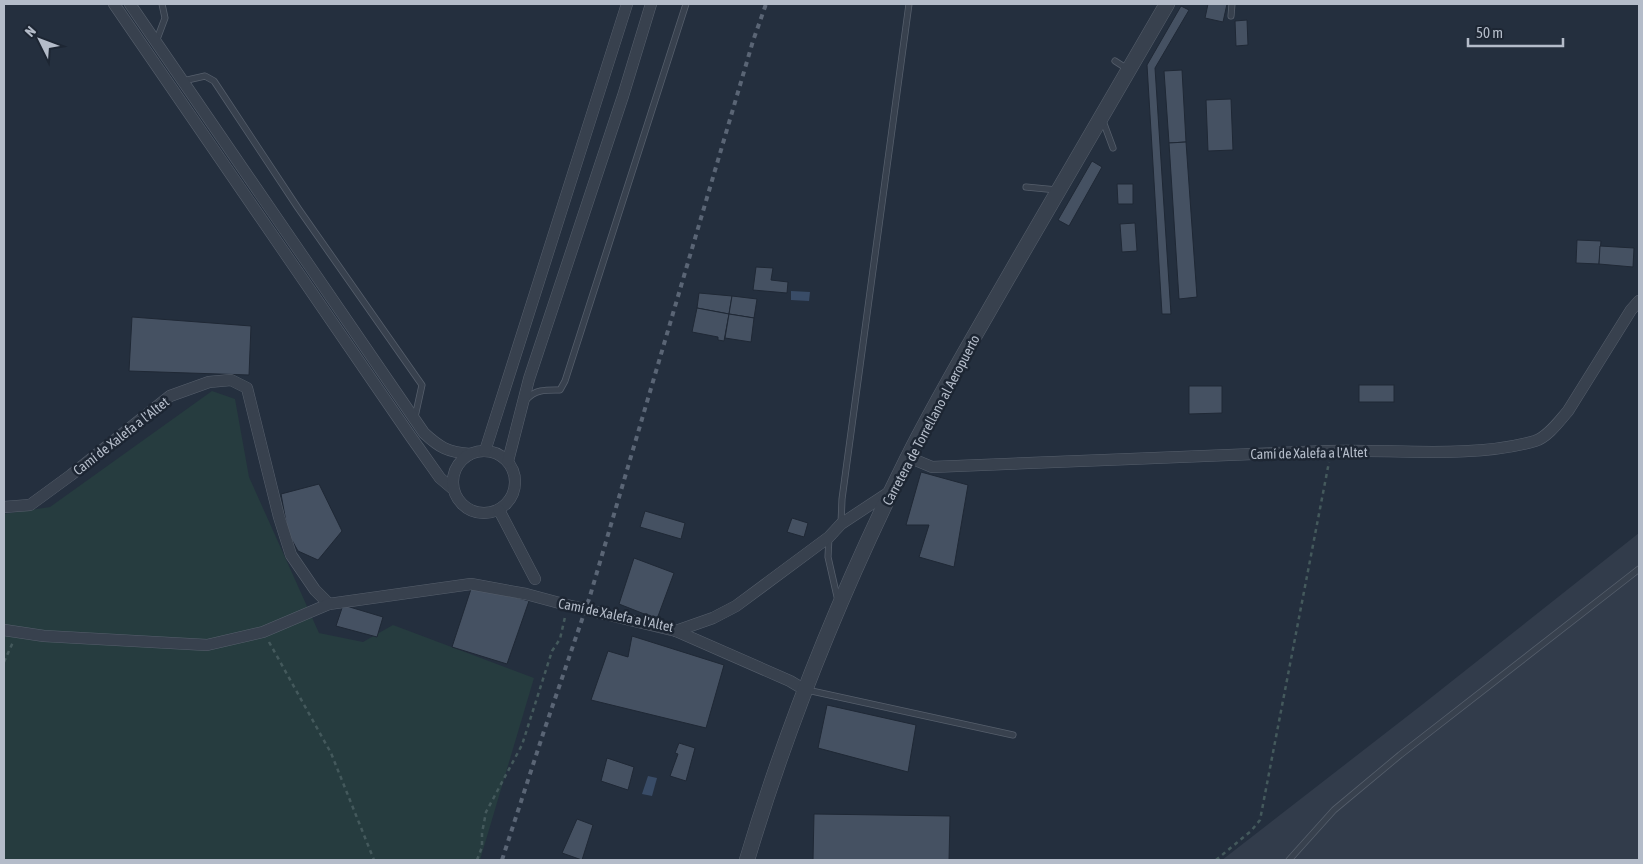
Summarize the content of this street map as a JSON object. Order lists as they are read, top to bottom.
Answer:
{
  "streets": {
    "street": ["Carretera de Torrellano al Aeropuerto", "Camí de Xalefa a l'Altet"]
  },
  "crossings": [
    ["Carretera de Torrellano al Aeropuerto", "Camí de Xalefa a l'Altet"]
  ],
  "scale_bar": "50 m",
  "north": "top left"
}
